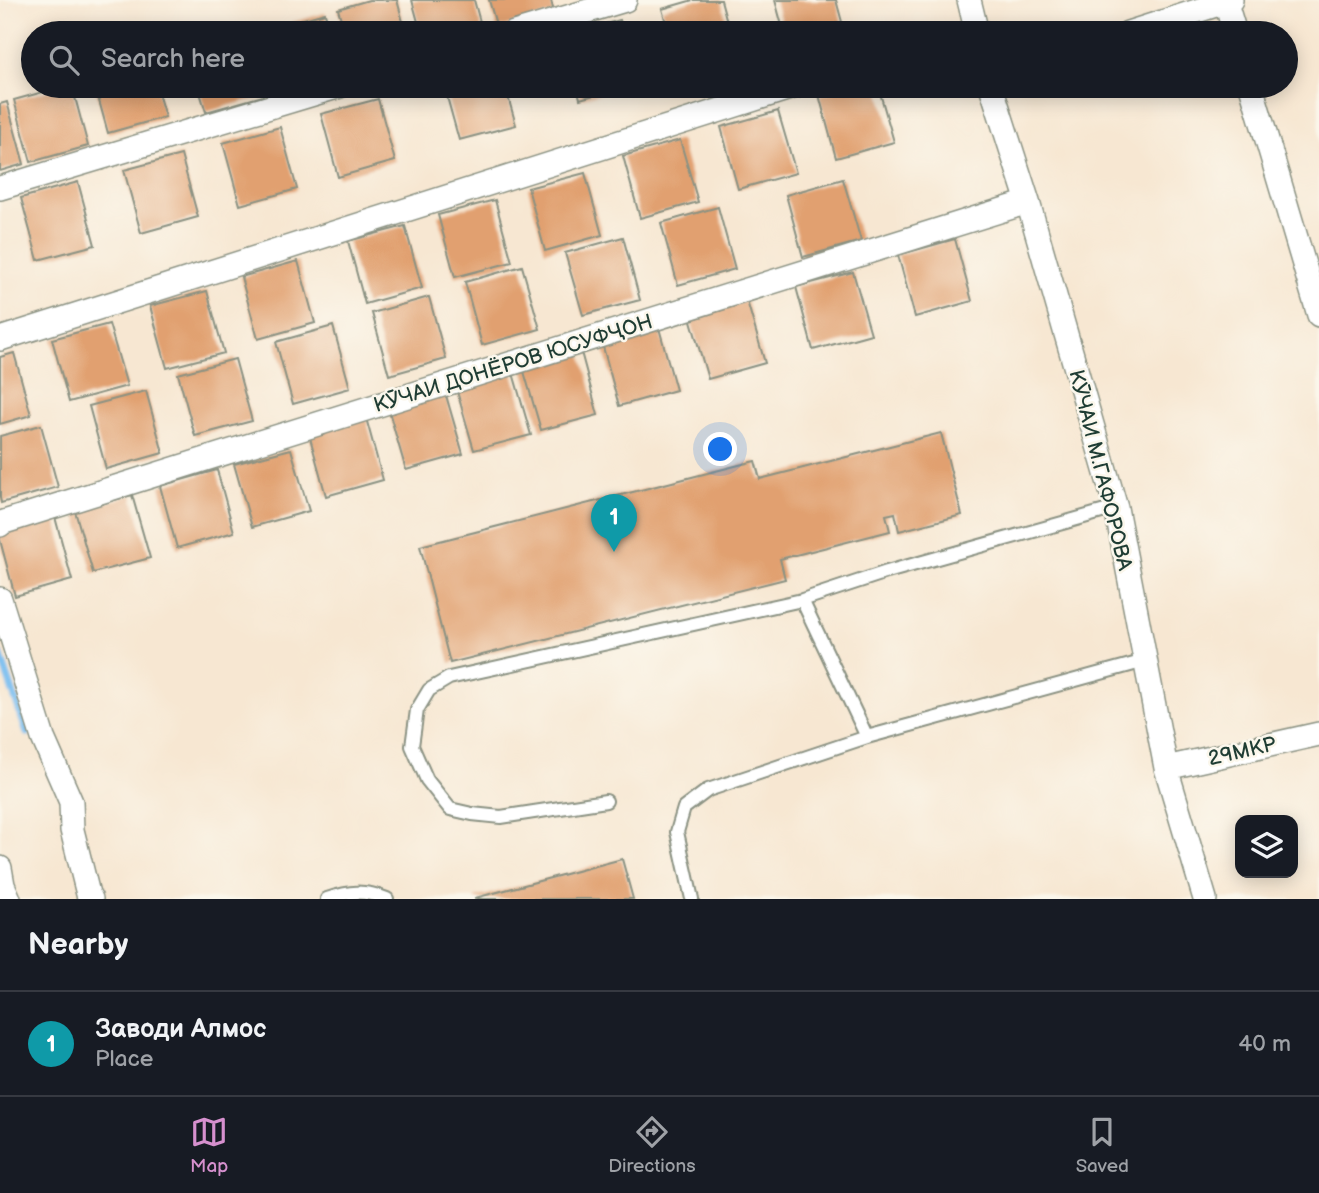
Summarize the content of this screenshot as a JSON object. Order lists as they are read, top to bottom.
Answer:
{
  "streets": {
    "street": ["КӮЧАИ ДОНЁРОВ ЮСУФҶОН", "КӮЧАИ М.ГАФОРОВА", "29МКР"]
  },
  "crossings": [
    ["КӮЧАИ ДОНЁРОВ ЮСУФҶОН", "КӮЧАИ М.ГАФОРОВА"],
    ["КӮЧАИ М.ГАФОРОВА", "29МКР"]
  ],
  "page": {
    "search": "Search here",
    "pins": "1",
    "heading": "Nearby",
    "list": [
      {
        "mark": "1",
        "name": "Заводи Алмос",
        "note": "Place",
        "value": "40 m"
      }
    ],
    "nav": ["Map", "Directions", "Saved"]
  }
}
